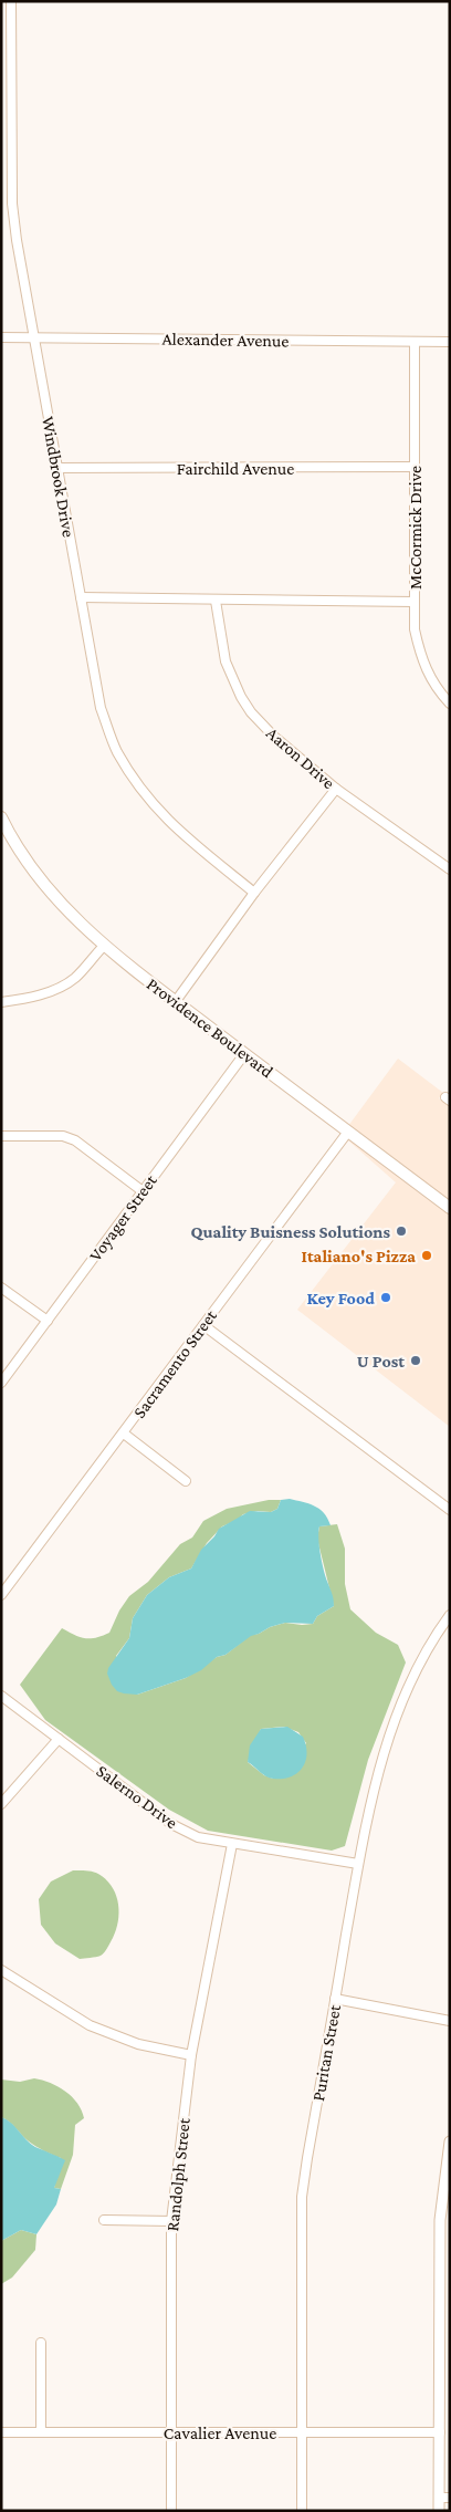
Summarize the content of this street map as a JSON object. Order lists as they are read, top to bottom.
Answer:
{
  "streets": {
    "main road": ["Providence Boulevard"],
    "street": [
      "Alexander Avenue",
      "Fairchild Avenue",
      "Windbrook Drive",
      "McCormick Drive",
      "Aaron Drive",
      "Voyager Street",
      "Sacramento Street",
      "Salerno Drive",
      "Puritan Street",
      "Randolph Street",
      "Cavalier Avenue"
    ]
  },
  "crossings": [
    ["Alexander Avenue", "Windbrook Drive"],
    ["Alexander Avenue", "McCormick Drive"],
    ["Fairchild Avenue", "Windbrook Drive"],
    ["Fairchild Avenue", "McCormick Drive"],
    ["Providence Boulevard", "Voyager Street"],
    ["Providence Boulevard", "Sacramento Street"],
    ["Salerno Drive", "Puritan Street"],
    ["Salerno Drive", "Randolph Street"],
    ["Puritan Street", "Cavalier Avenue"],
    ["Randolph Street", "Cavalier Avenue"]
  ],
  "places": [
    "Quality Buisness Solutions",
    "Italiano's Pizza",
    "Key Food",
    "U Post"
  ]
}
